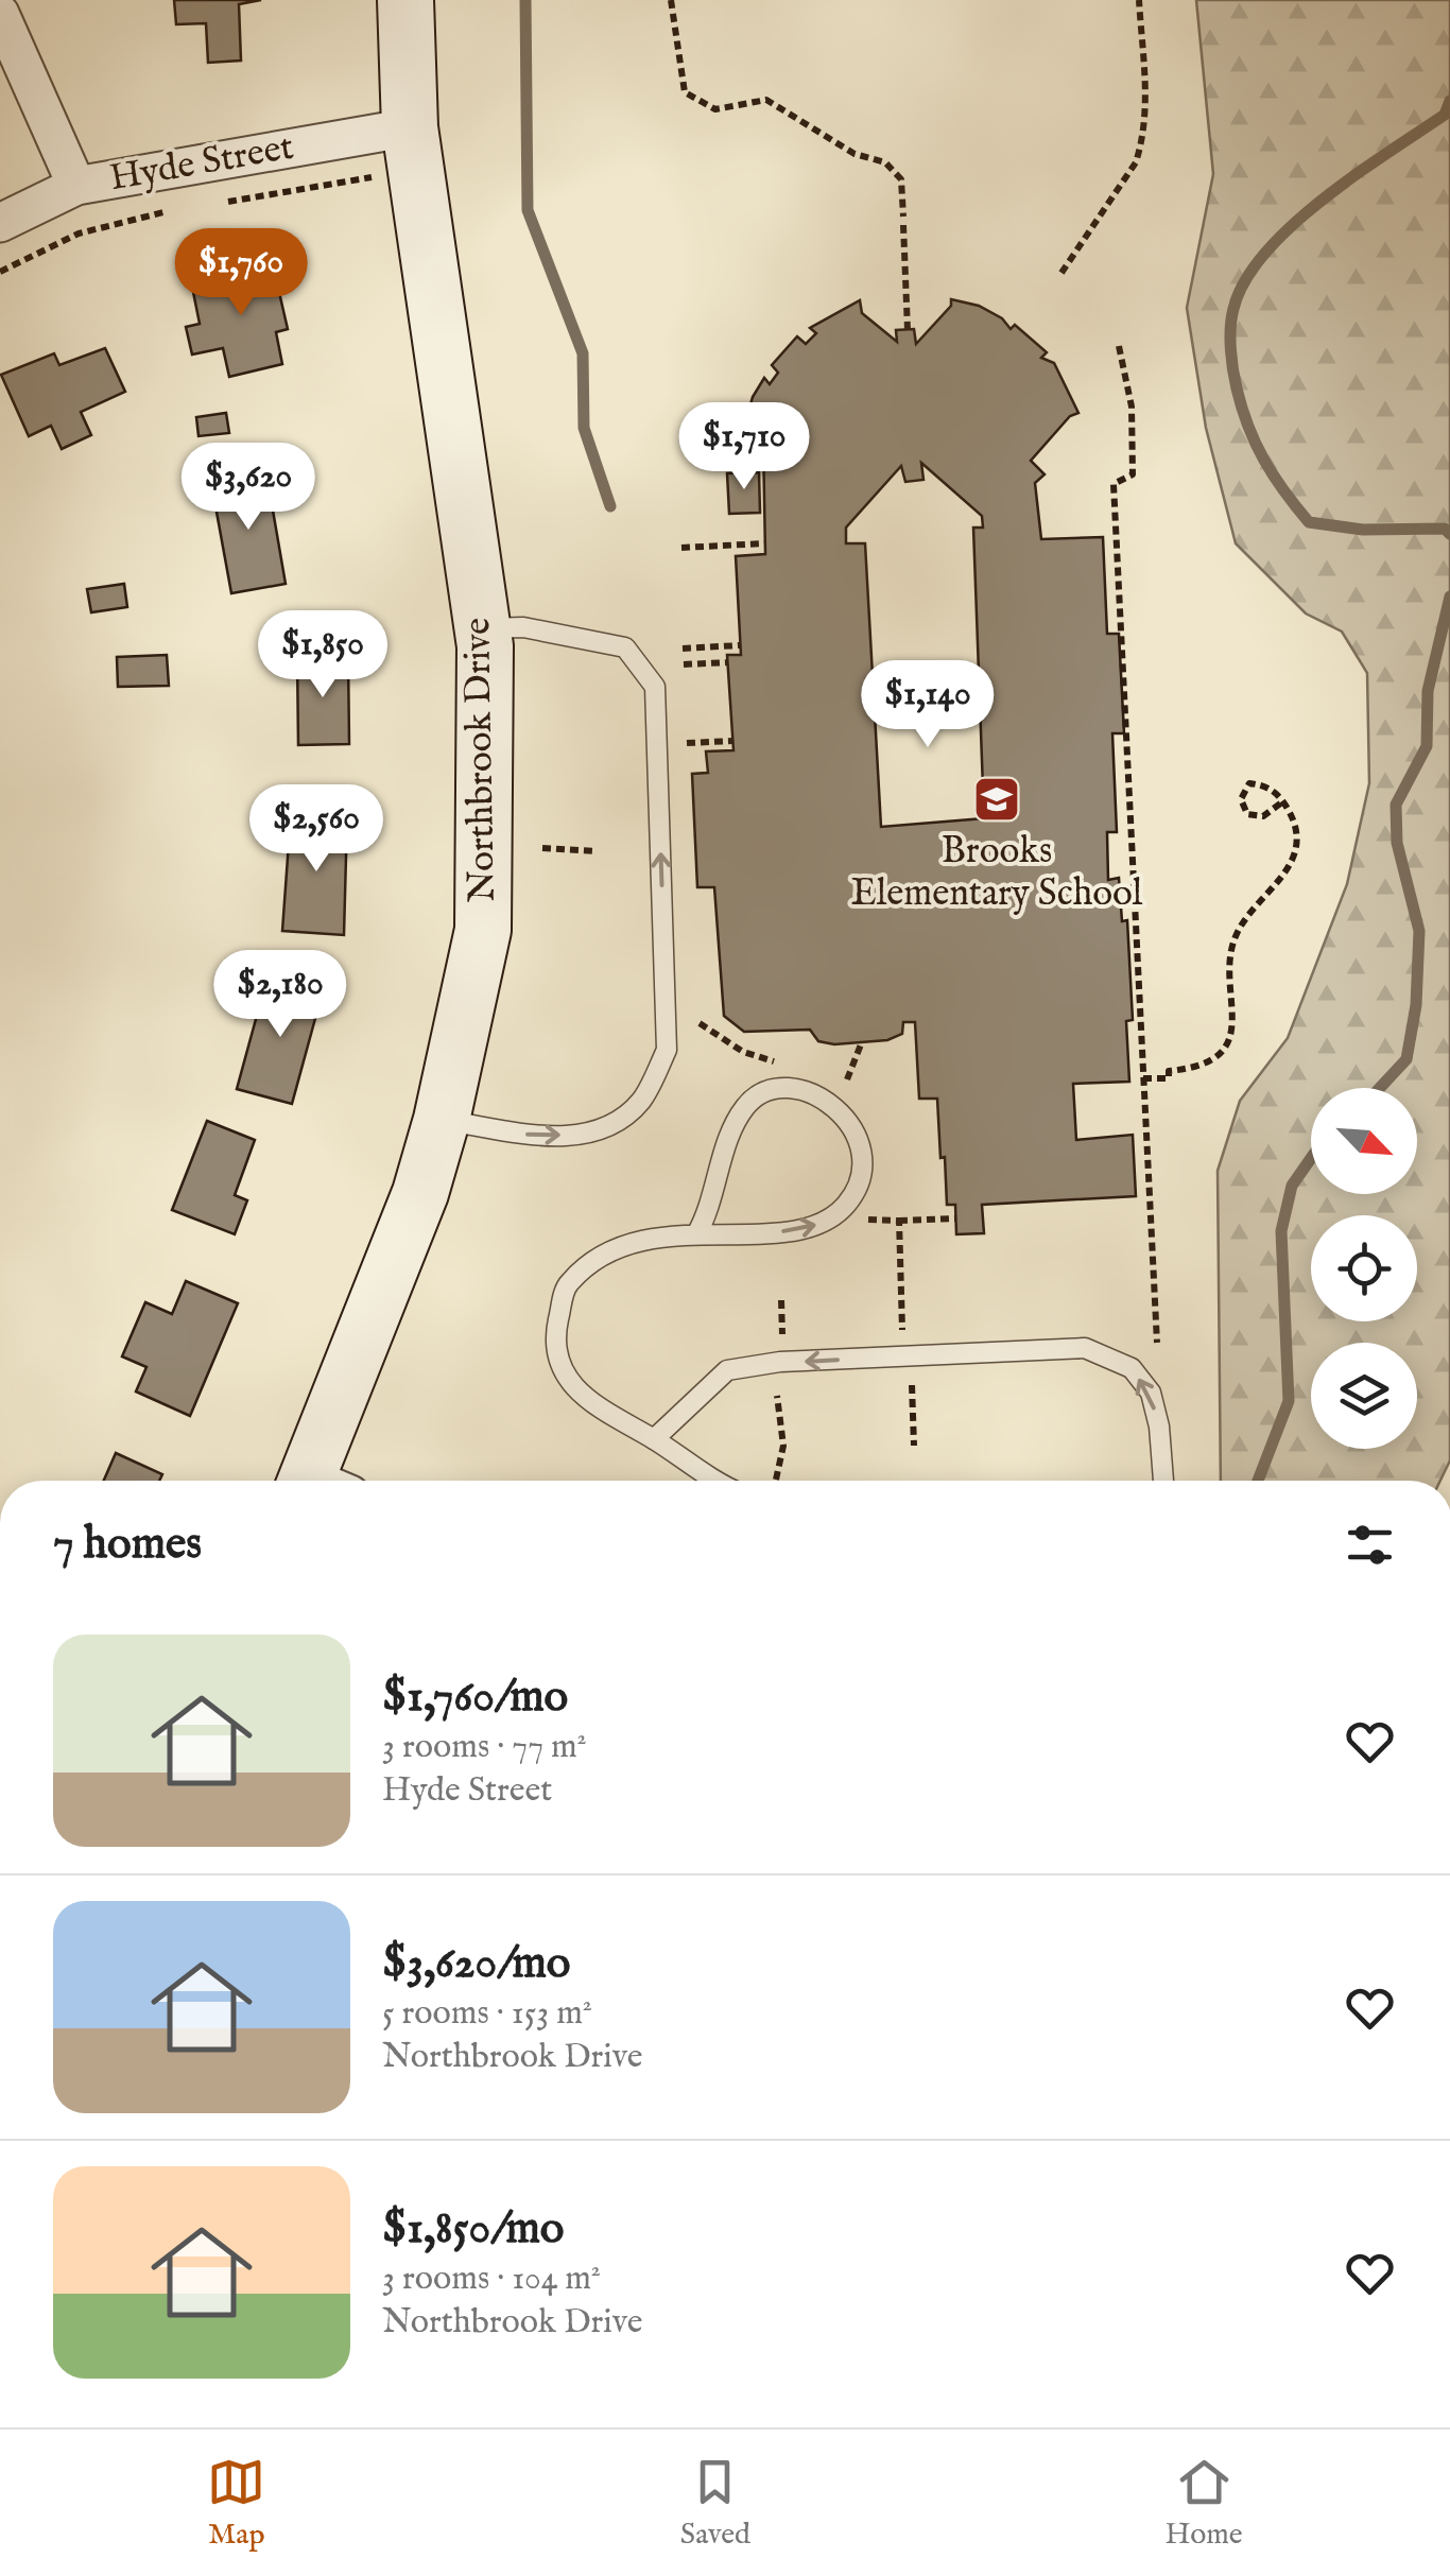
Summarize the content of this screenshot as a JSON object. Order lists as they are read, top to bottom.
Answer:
{
  "streets": {
    "street": ["Hyde Street", "Northbrook Drive"]
  },
  "crossings": [
    ["Hyde Street", "Northbrook Drive"]
  ],
  "places": {
    "school or university": ["Brooks Elementary School"]
  },
  "north": "bottom right",
  "page": {
    "price": [
      "$1,760",
      "$1,710",
      "$3,620",
      "$1,850",
      "$1,140",
      "$2,560",
      "$2,180"
    ],
    "heading": "7 homes",
    "list": [
      {
        "name": "$1,760/mo",
        "note": "3 rooms · 77 m² · Hyde Street"
      },
      {
        "name": "$3,620/mo",
        "note": "5 rooms · 153 m² · Northbrook Drive"
      },
      {
        "name": "$1,850/mo",
        "note": "3 rooms · 104 m² · Northbrook Drive"
      }
    ],
    "tabs": ["Map", "Saved", "Home"]
  }
}
